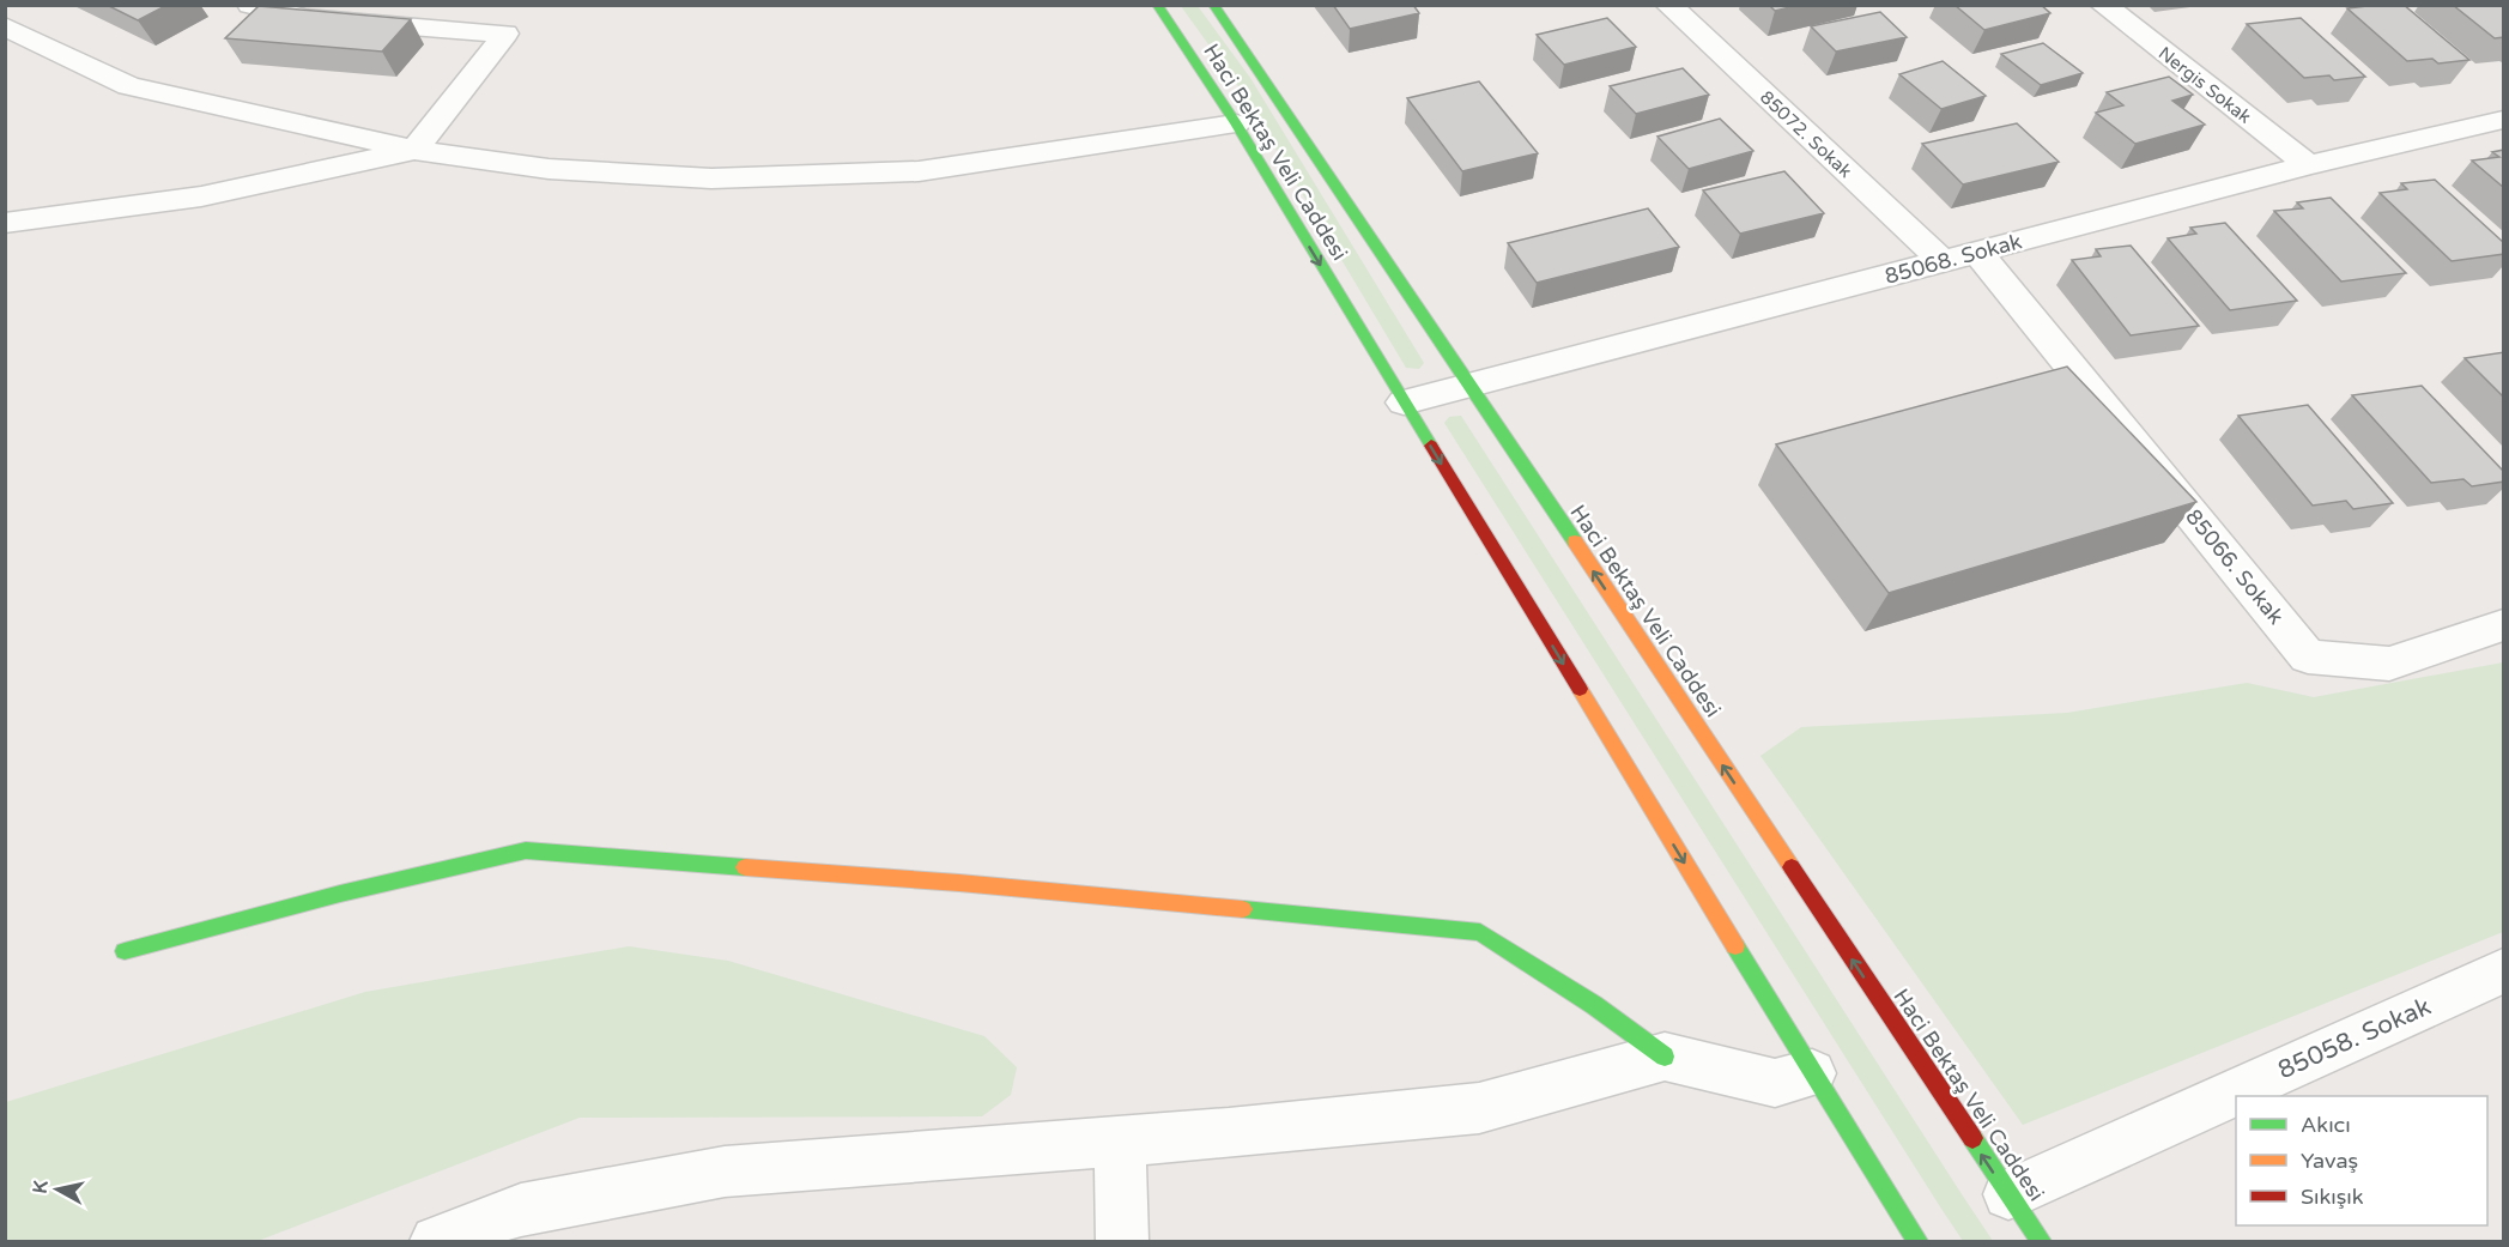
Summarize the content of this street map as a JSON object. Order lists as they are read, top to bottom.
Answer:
{
  "streets": {
    "main road": ["Haci Bektaş Veli Caddesi"],
    "street": [
      "Nergis Sokak",
      "85072. Sokak",
      "85068. Sokak",
      "85066. Sokak",
      "85058. Sokak"
    ]
  },
  "crossings": [
    ["Nergis Sokak", "85068. Sokak"],
    ["85072. Sokak", "85068. Sokak"],
    ["Haci Bektaş Veli Caddesi", "85068. Sokak"],
    ["Haci Bektaş Veli Caddesi", "85058. Sokak"],
    ["85068. Sokak", "85066. Sokak"]
  ],
  "legend": ["Akıcı", "Yavaş", "Sıkışık"],
  "north": "left"
}
